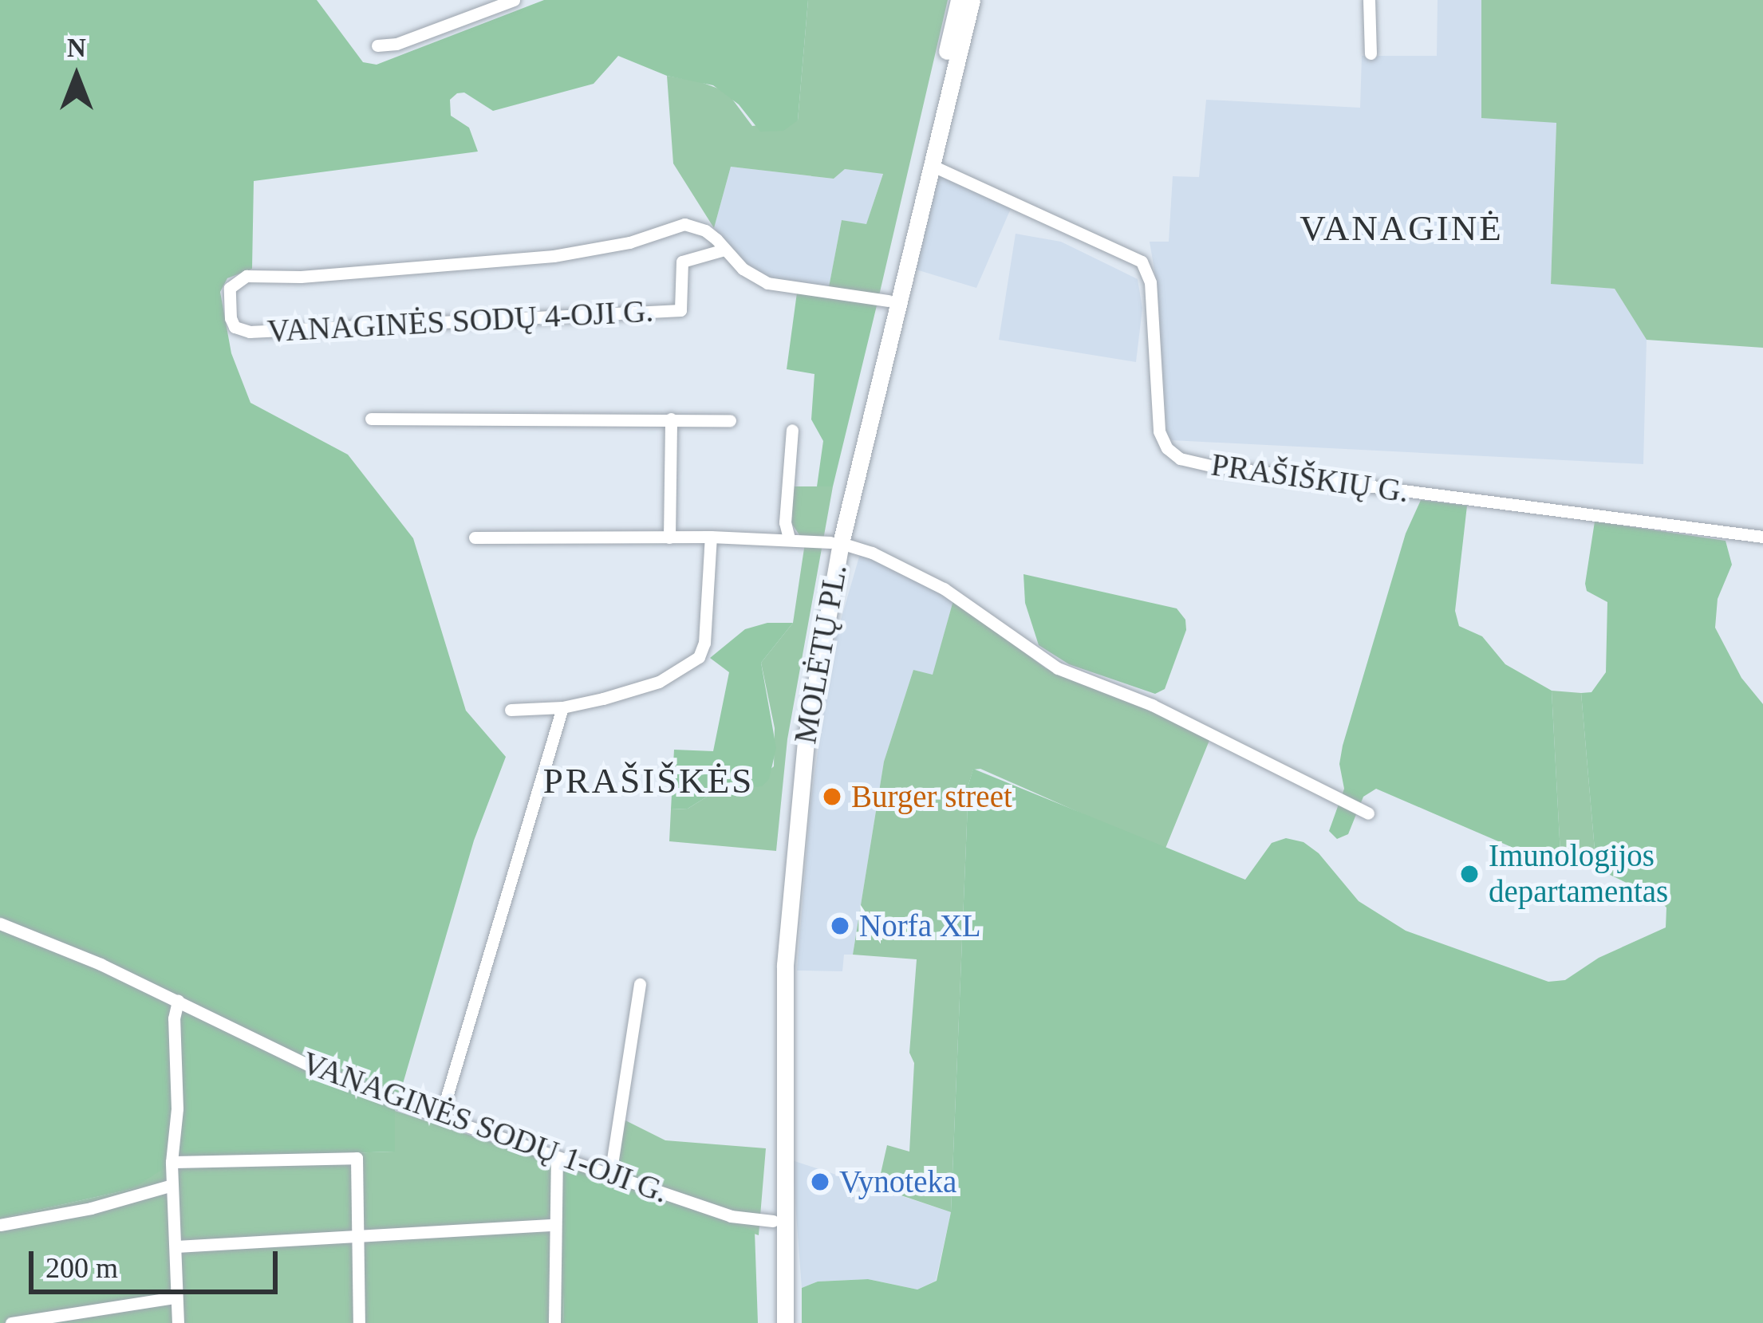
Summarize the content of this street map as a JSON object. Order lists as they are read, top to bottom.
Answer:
{
  "streets": {
    "highway": ["MOLĖTŲ PL."],
    "street": ["VANAGINĖS SODŲ 4-OJI G.", "PRAŠIŠKIŲ G.", "VANAGINĖS SODŲ 1-OJI G."]
  },
  "crossings": [
    ["PRAŠIŠKIŲ G.", "MOLĖTŲ PL."],
    ["MOLĖTŲ PL.", "VANAGINĖS SODŲ 1-OJI G."]
  ],
  "districts": ["VANAGINĖ", "PRAŠIŠKĖS"],
  "places": [
    "Burger street",
    "Imunologijos departamentas",
    "Norfa XL",
    "Vynoteka"
  ],
  "scale_bar": "200 m",
  "north": "top"
}
